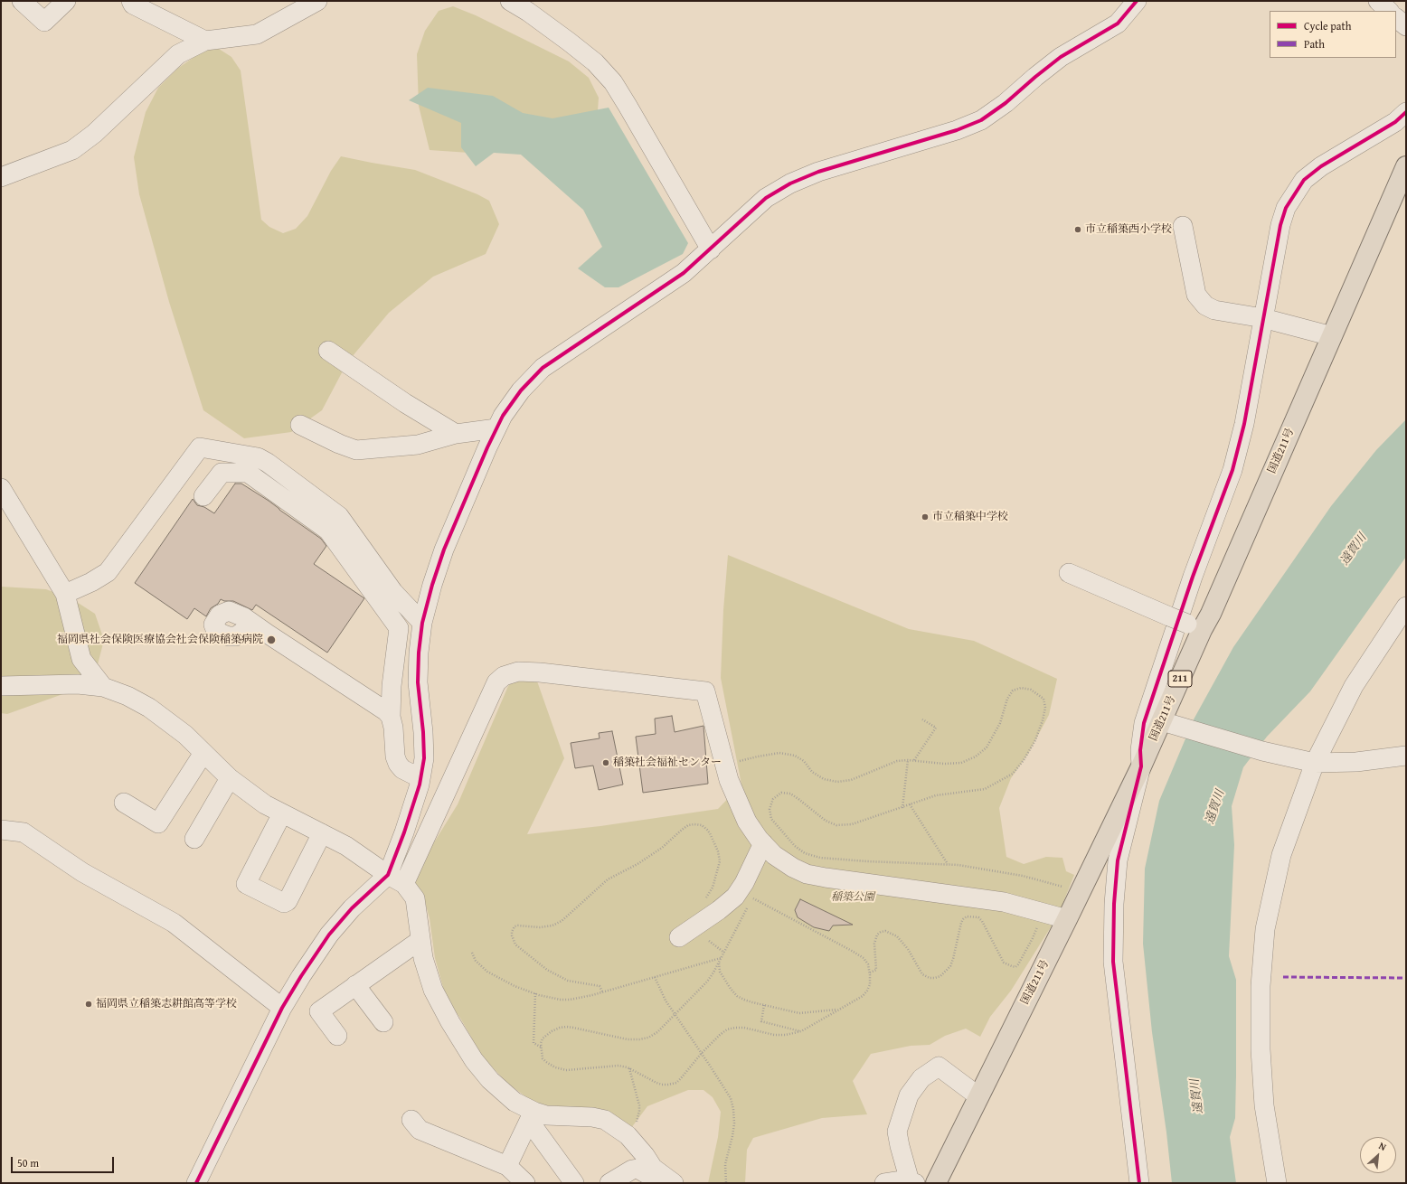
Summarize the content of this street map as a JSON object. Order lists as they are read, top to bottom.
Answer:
{
  "streets": {
    "highway": ["国道211号", "211"]
  },
  "water": ["遠賀川"],
  "parks": ["稲築公園"],
  "places": [
    "市立稲築西小学校",
    "市立稲築中学校",
    "福岡県社会保険医療協会社会保険稲築病院",
    "稲築社会福祉センター",
    "福岡県立稲築志耕館高等学校"
  ],
  "legend": ["Cycle path", "Path"],
  "scale_bar": "50 m",
  "north": "top right"
}
